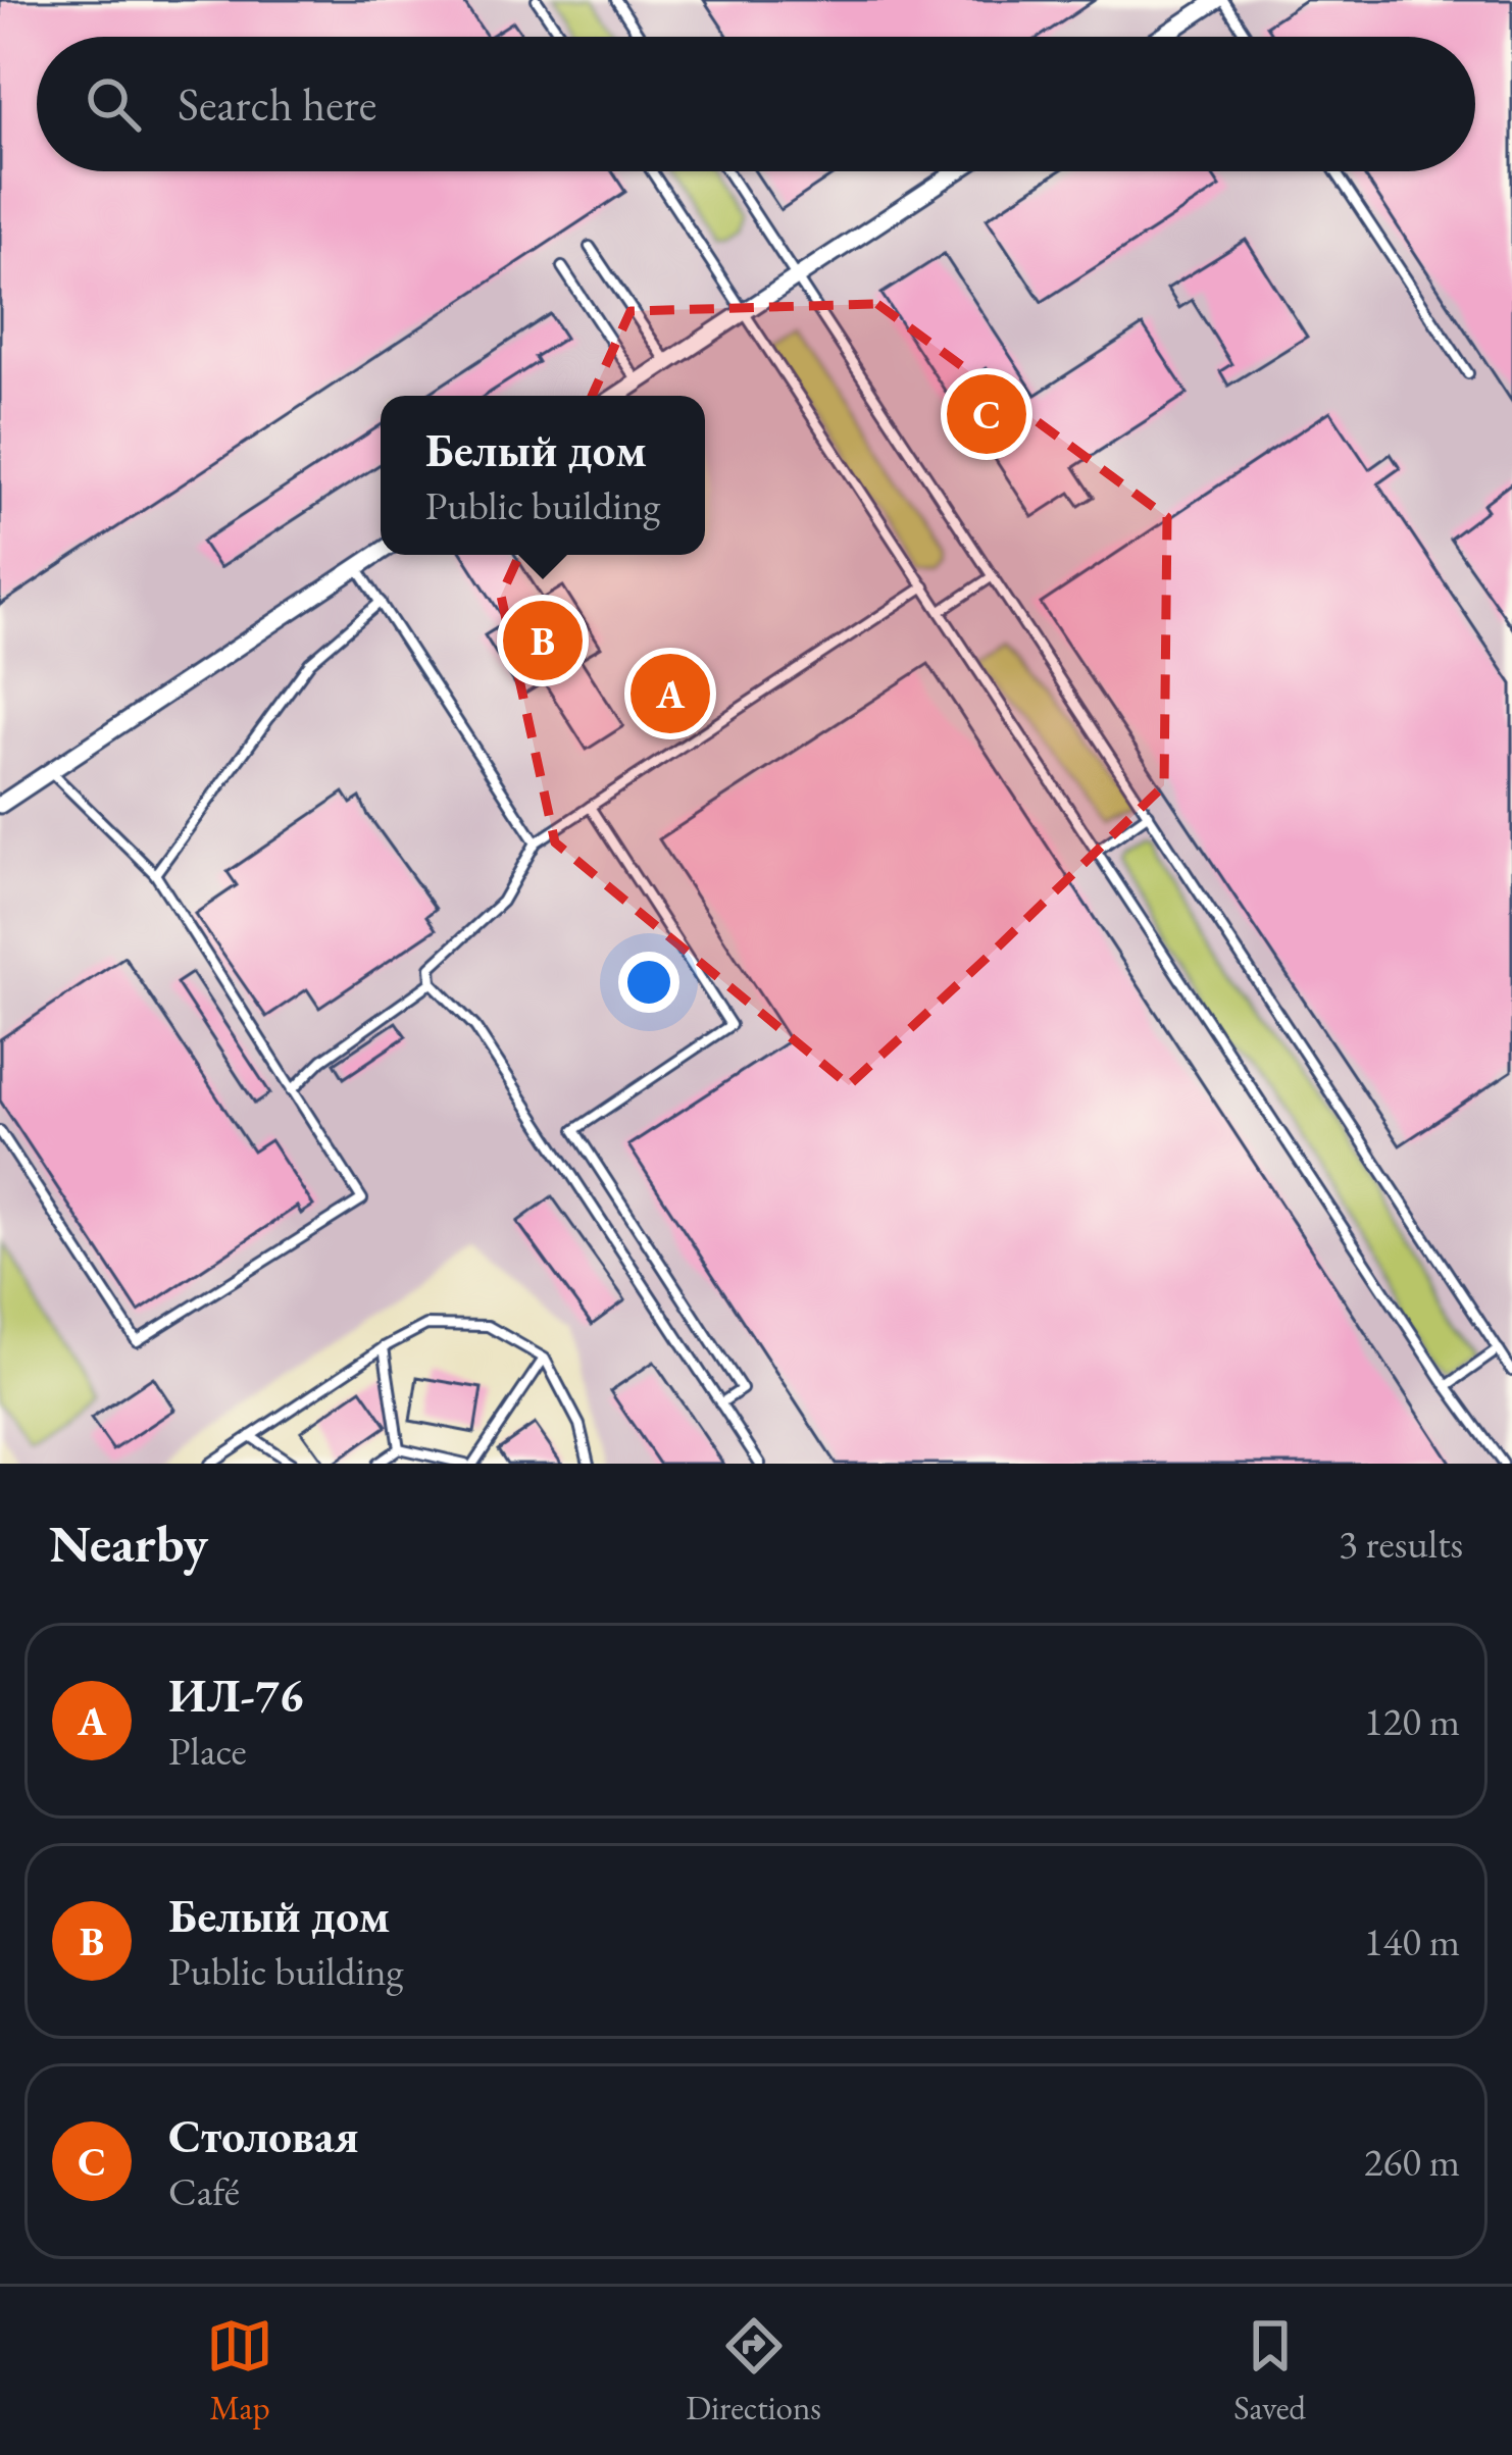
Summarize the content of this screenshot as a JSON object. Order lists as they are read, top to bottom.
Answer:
{
  "page": {
    "search": "Search here",
    "pins": ["C", "B", "A"],
    "popup": ["Белый дом", "Public building"],
    "heading": ["Nearby", "3 results"],
    "list": [
      {
        "mark": "A",
        "name": "ИЛ-76",
        "note": "Place",
        "value": "120 m"
      },
      {
        "mark": "B",
        "name": "Белый дом",
        "note": "Public building",
        "value": "140 m"
      },
      {
        "mark": "C",
        "name": "Столовая",
        "note": "Café",
        "value": "260 m"
      }
    ],
    "nav": ["Map", "Directions", "Saved"]
  }
}
